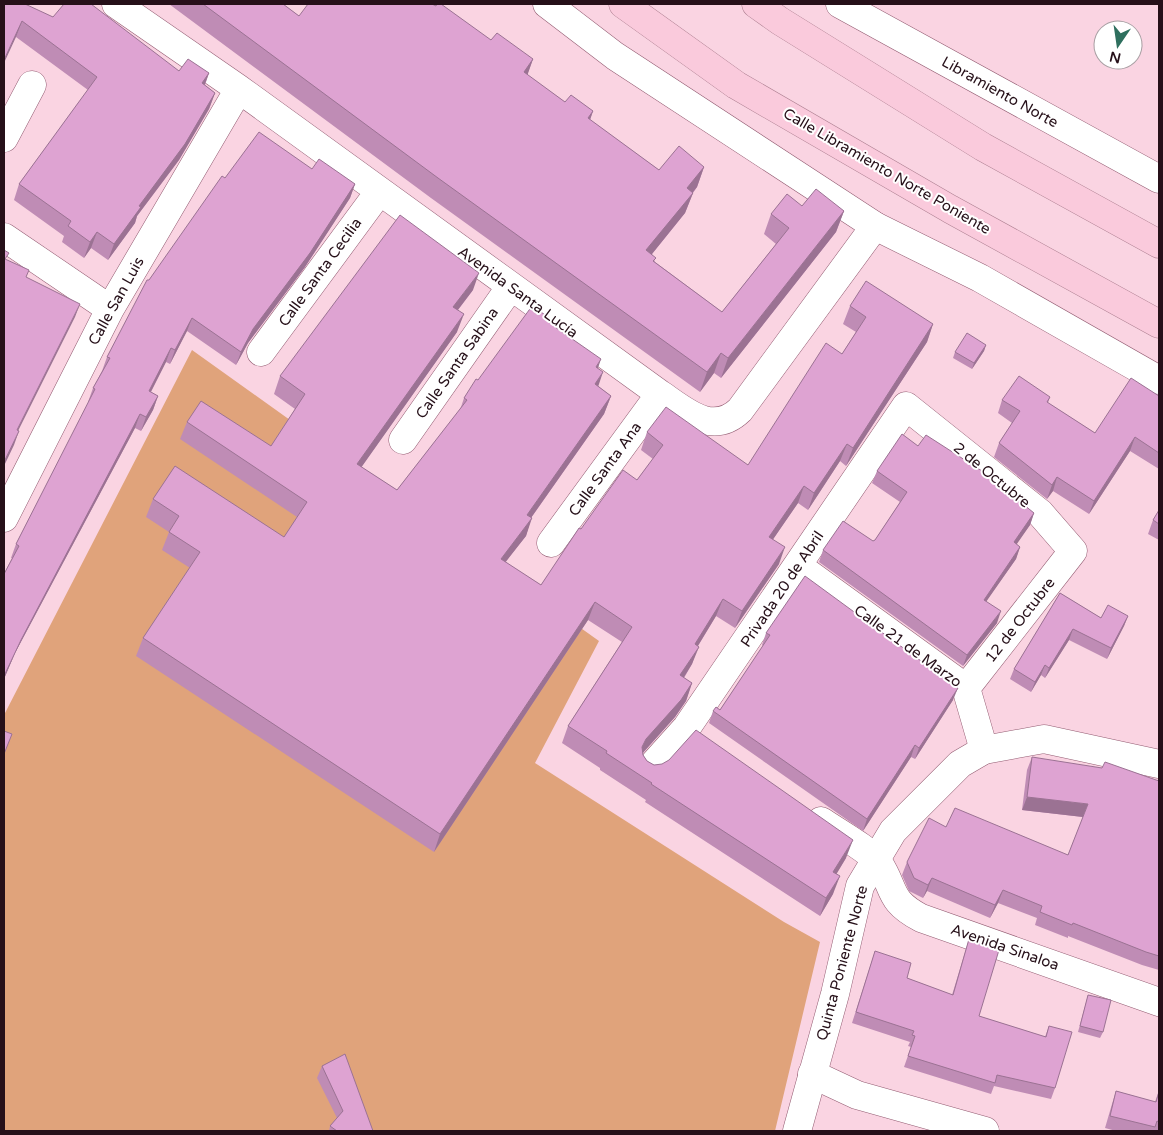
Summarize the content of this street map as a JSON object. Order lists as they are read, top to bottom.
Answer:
{
  "streets": {
    "highway": ["Calle Libramiento Norte Poniente"],
    "street": [
      "Libramiento Norte",
      "Calle Santa Cecilia",
      "Avenida Santa Lucía",
      "Calle San Luis",
      "Calle Santa Sabina",
      "Calle Santa Ana",
      "2 de Octubre",
      "Privada 20 de Abril",
      "12 de Octubre",
      "Calle 21 de Marzo",
      "Avenida Sinaloa",
      "Quinta Poniente Norte"
    ]
  },
  "crossings": [
    ["Calle Santa Cecilia", "Avenida Santa Lucía"],
    ["Avenida Santa Lucía", "Calle San Luis"],
    ["Avenida Santa Lucía", "Calle Santa Sabina"],
    ["Avenida Santa Lucía", "Calle Santa Ana"],
    ["2 de Octubre", "Privada 20 de Abril"],
    ["2 de Octubre", "12 de Octubre"],
    ["Privada 20 de Abril", "Calle 21 de Marzo"],
    ["12 de Octubre", "Calle 21 de Marzo"],
    ["Calle 21 de Marzo", "Quinta Poniente Norte"],
    ["Avenida Sinaloa", "Quinta Poniente Norte"]
  ],
  "north": "bottom"
}
